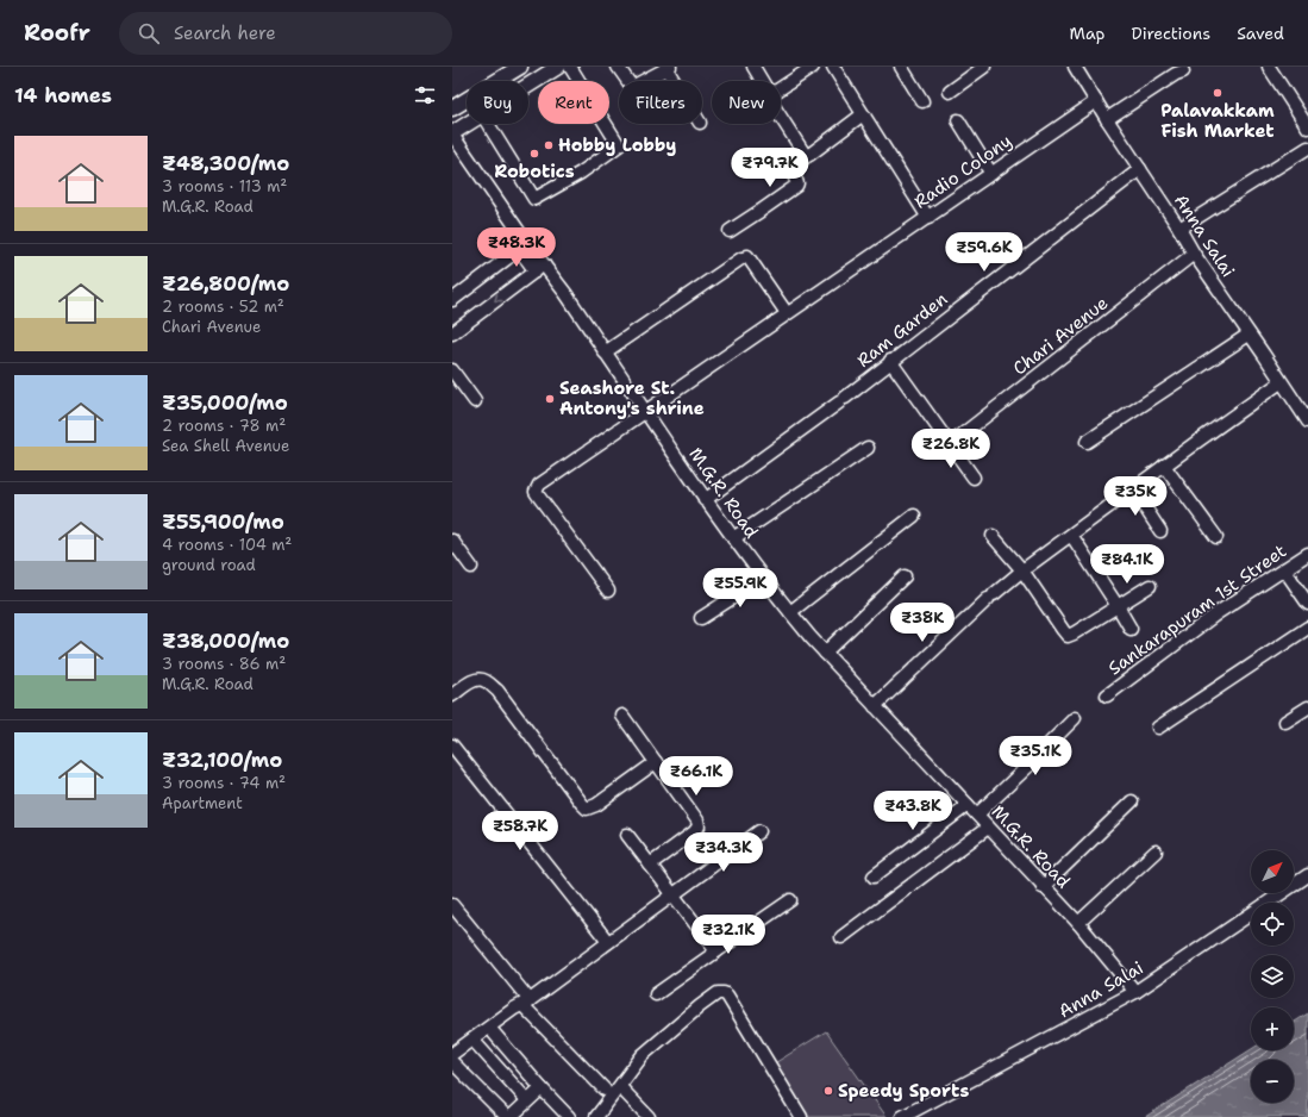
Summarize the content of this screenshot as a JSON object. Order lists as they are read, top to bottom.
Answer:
{
  "streets": {
    "street": [
      "Radio Colony",
      "Anna Salai",
      "Ram Garden",
      "Chari Avenue",
      "M.G.R. Road",
      "Sankarapuram 1st Street"
    ]
  },
  "crossings": [
    ["Radio Colony", "Anna Salai"],
    ["Radio Colony", "M.G.R. Road"],
    ["Anna Salai", "Ram Garden"],
    ["Anna Salai", "Chari Avenue"],
    ["Anna Salai", "M.G.R. Road"],
    ["Ram Garden", "M.G.R. Road"]
  ],
  "places": [
    "Palavakkam Fish Market",
    "Hobby Lobby",
    "Robotics",
    "Seashore St. Antony's shrine",
    "Speedy Sports"
  ],
  "north": "top right",
  "page": {
    "header": "Roofr",
    "search": "Search here",
    "nav": ["Map", "Directions", "Saved"],
    "heading": "14 homes",
    "chip": [
      "Buy",
      "Rent",
      "Filters",
      "New"
    ],
    "list": [
      {
        "name": "₹48,300/mo",
        "note": "3 rooms · 113 m² · M.G.R. Road"
      },
      {
        "name": "₹26,800/mo",
        "note": "2 rooms · 52 m² · Chari Avenue"
      },
      {
        "name": "₹35,000/mo",
        "note": "2 rooms · 78 m² · Sea Shell Avenue"
      },
      {
        "name": "₹55,900/mo",
        "note": "4 rooms · 104 m² · ground road"
      },
      {
        "name": "₹38,000/mo",
        "note": "3 rooms · 86 m² · M.G.R. Road"
      },
      {
        "name": "₹32,100/mo",
        "note": "3 rooms · 74 m² · Apartment"
      }
    ],
    "price": [
      "₹79.7K",
      "₹48.3K",
      "₹59.6K",
      "₹26.8K",
      "₹35K",
      "₹84.1K",
      "₹55.9K",
      "₹38K",
      "₹35.1K",
      "₹66.1K",
      "₹43.8K",
      "₹58.7K",
      "₹34.3K",
      "₹32.1K"
    ],
    "map_buttons": ["+", "−"]
  }
}
